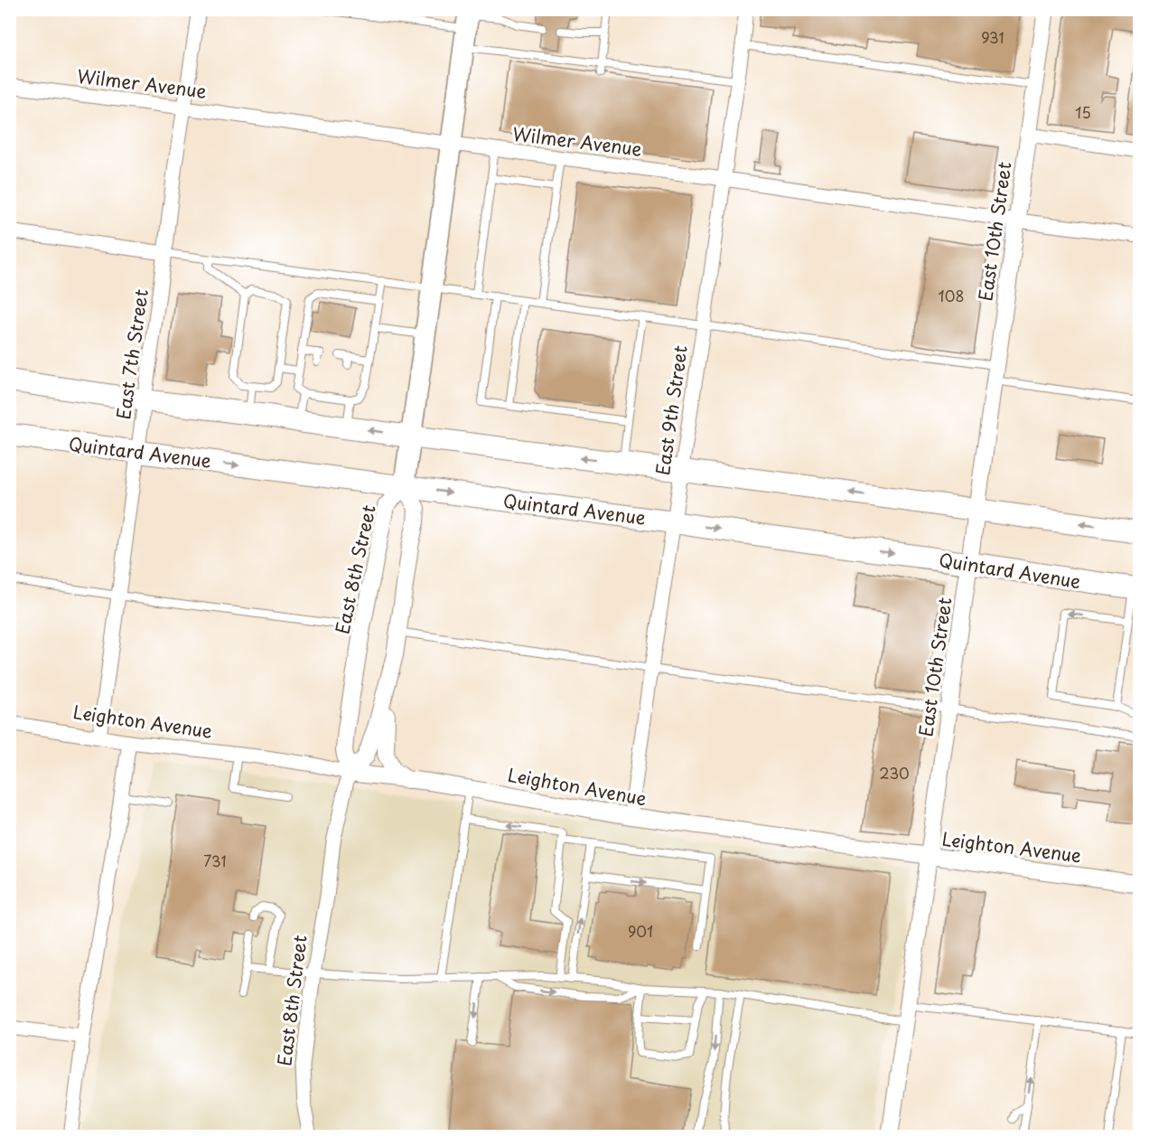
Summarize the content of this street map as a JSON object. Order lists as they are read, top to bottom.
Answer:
{
  "streets": {
    "highway": ["Quintard Avenue"],
    "street": [
      "Wilmer Avenue",
      "East 10th Street",
      "East 7th Street",
      "East 9th Street",
      "East 8th Street",
      "Leighton Avenue"
    ]
  },
  "crossings": [
    ["Wilmer Avenue", "East 10th Street"],
    ["Wilmer Avenue", "East 7th Street"],
    ["Wilmer Avenue", "East 9th Street"],
    ["East 10th Street", "Quintard Avenue"],
    ["East 10th Street", "Leighton Avenue"],
    ["East 7th Street", "Quintard Avenue"],
    ["East 7th Street", "Leighton Avenue"],
    ["East 9th Street", "Quintard Avenue"],
    ["East 9th Street", "Leighton Avenue"],
    ["Quintard Avenue", "East 8th Street"],
    ["East 8th Street", "Leighton Avenue"]
  ],
  "house_numbers": [
    "931",
    "15",
    "108",
    "230",
    "731",
    "901"
  ]
}
